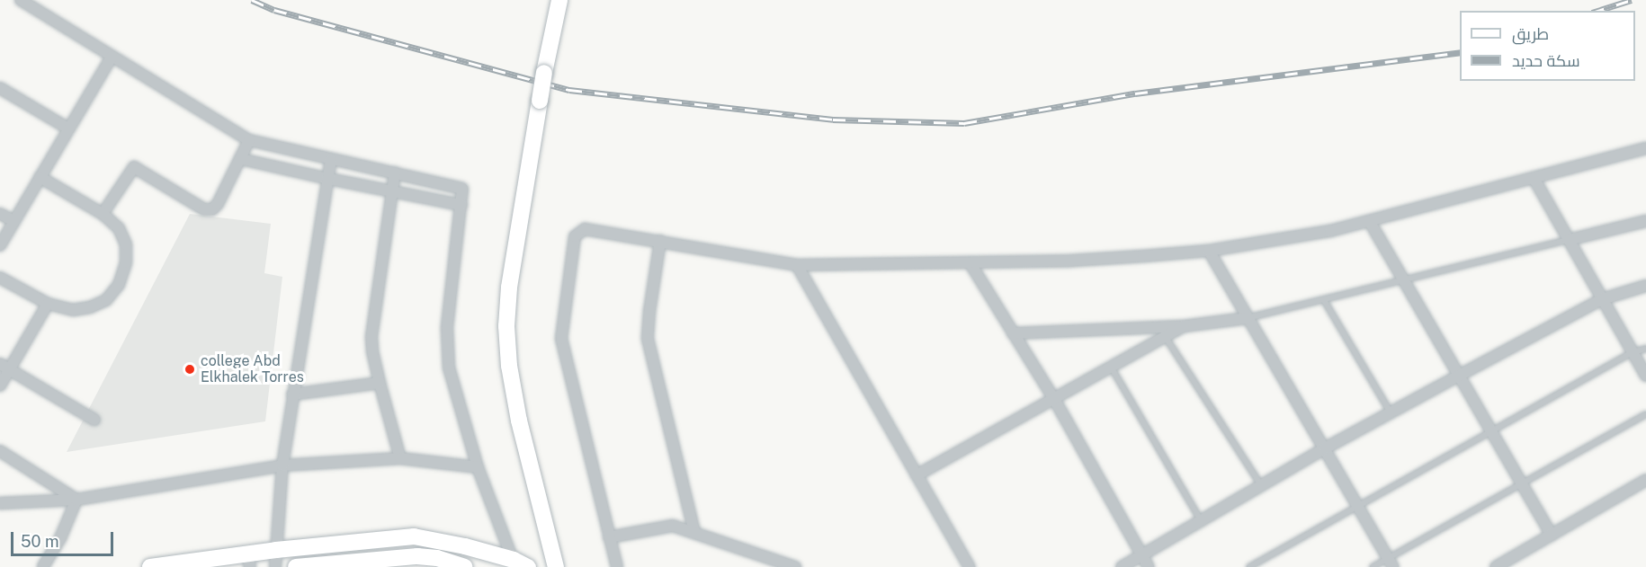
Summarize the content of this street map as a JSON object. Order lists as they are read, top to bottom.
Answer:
{
  "places": ["college Abd Elkhalek Torres"],
  "legend": ["طريق", "سكة حديد"],
  "scale_bar": "50 m"
}
